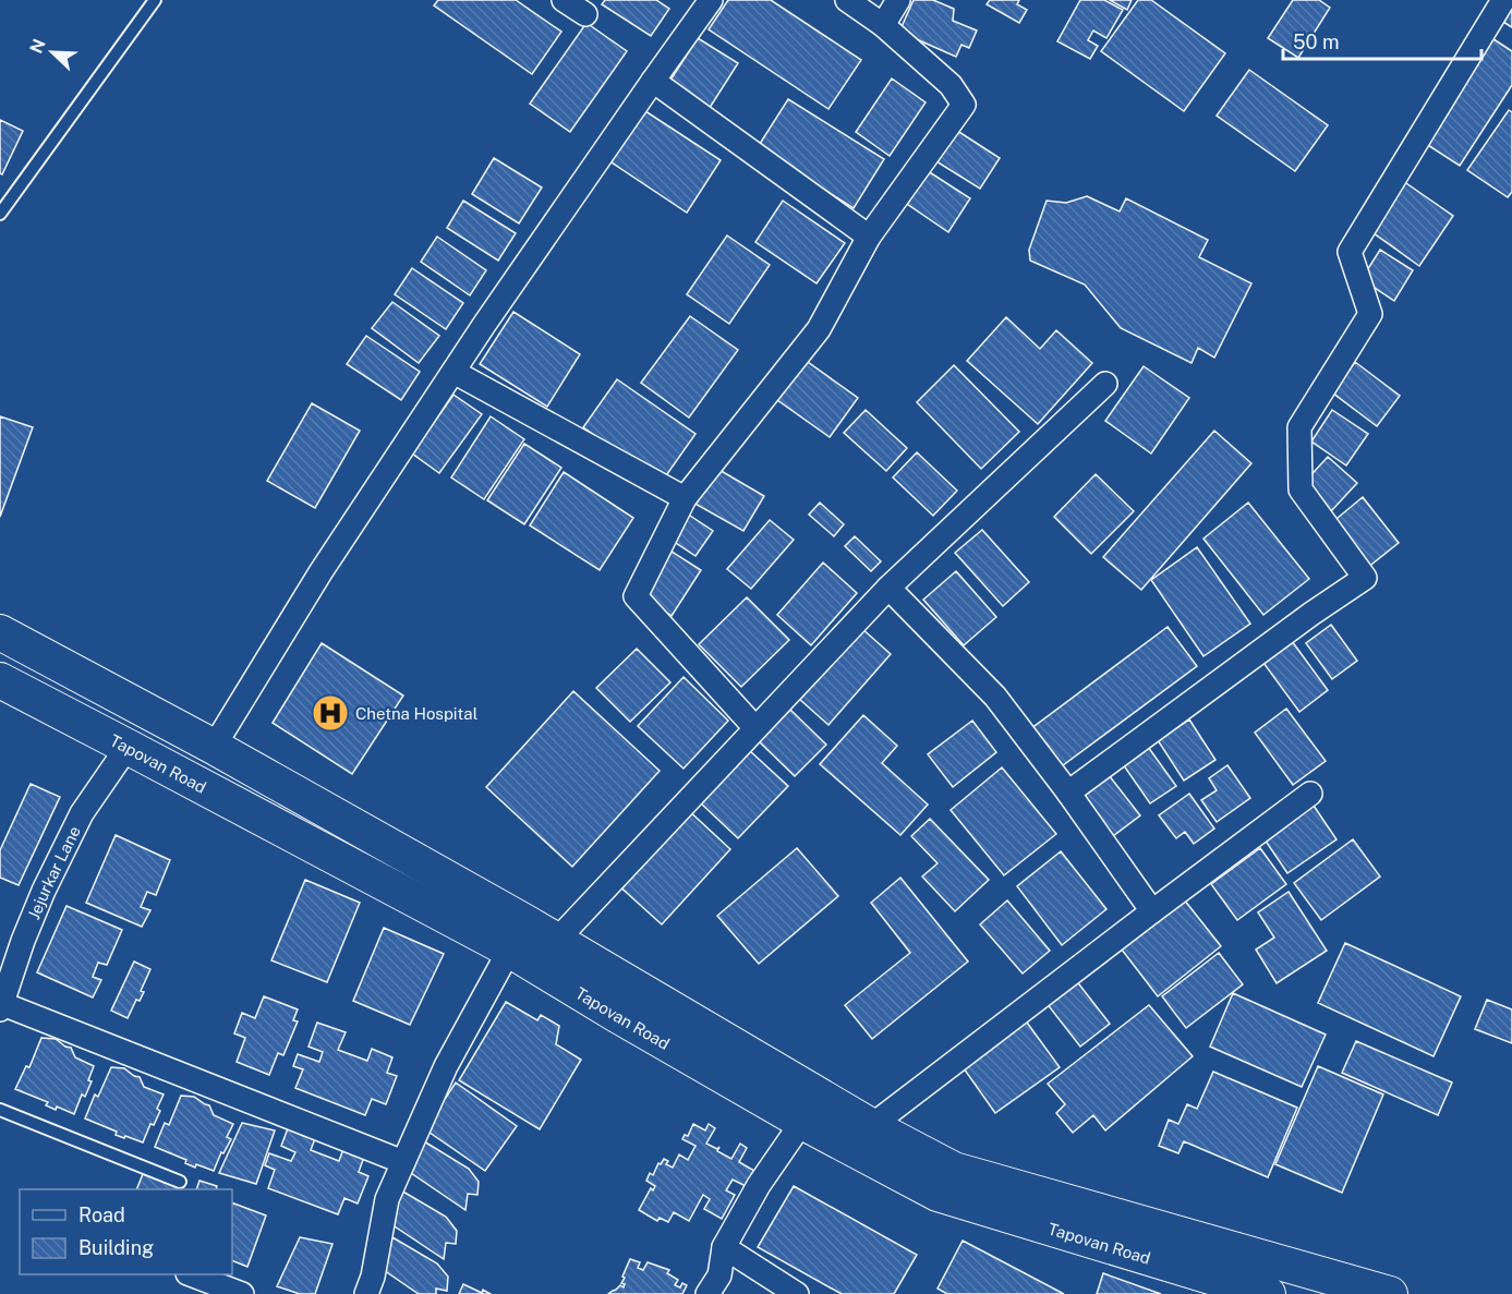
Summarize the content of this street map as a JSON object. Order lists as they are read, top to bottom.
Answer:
{
  "streets": {
    "main road": ["Tapovan Road"],
    "street": ["Jejurkar Lane"]
  },
  "crossings": [
    ["Tapovan Road", "Jejurkar Lane"]
  ],
  "places": {
    "hospital": ["Chetna Hospital"]
  },
  "legend": ["Road", "Building"],
  "scale_bar": "50 m",
  "north": "top left"
}
